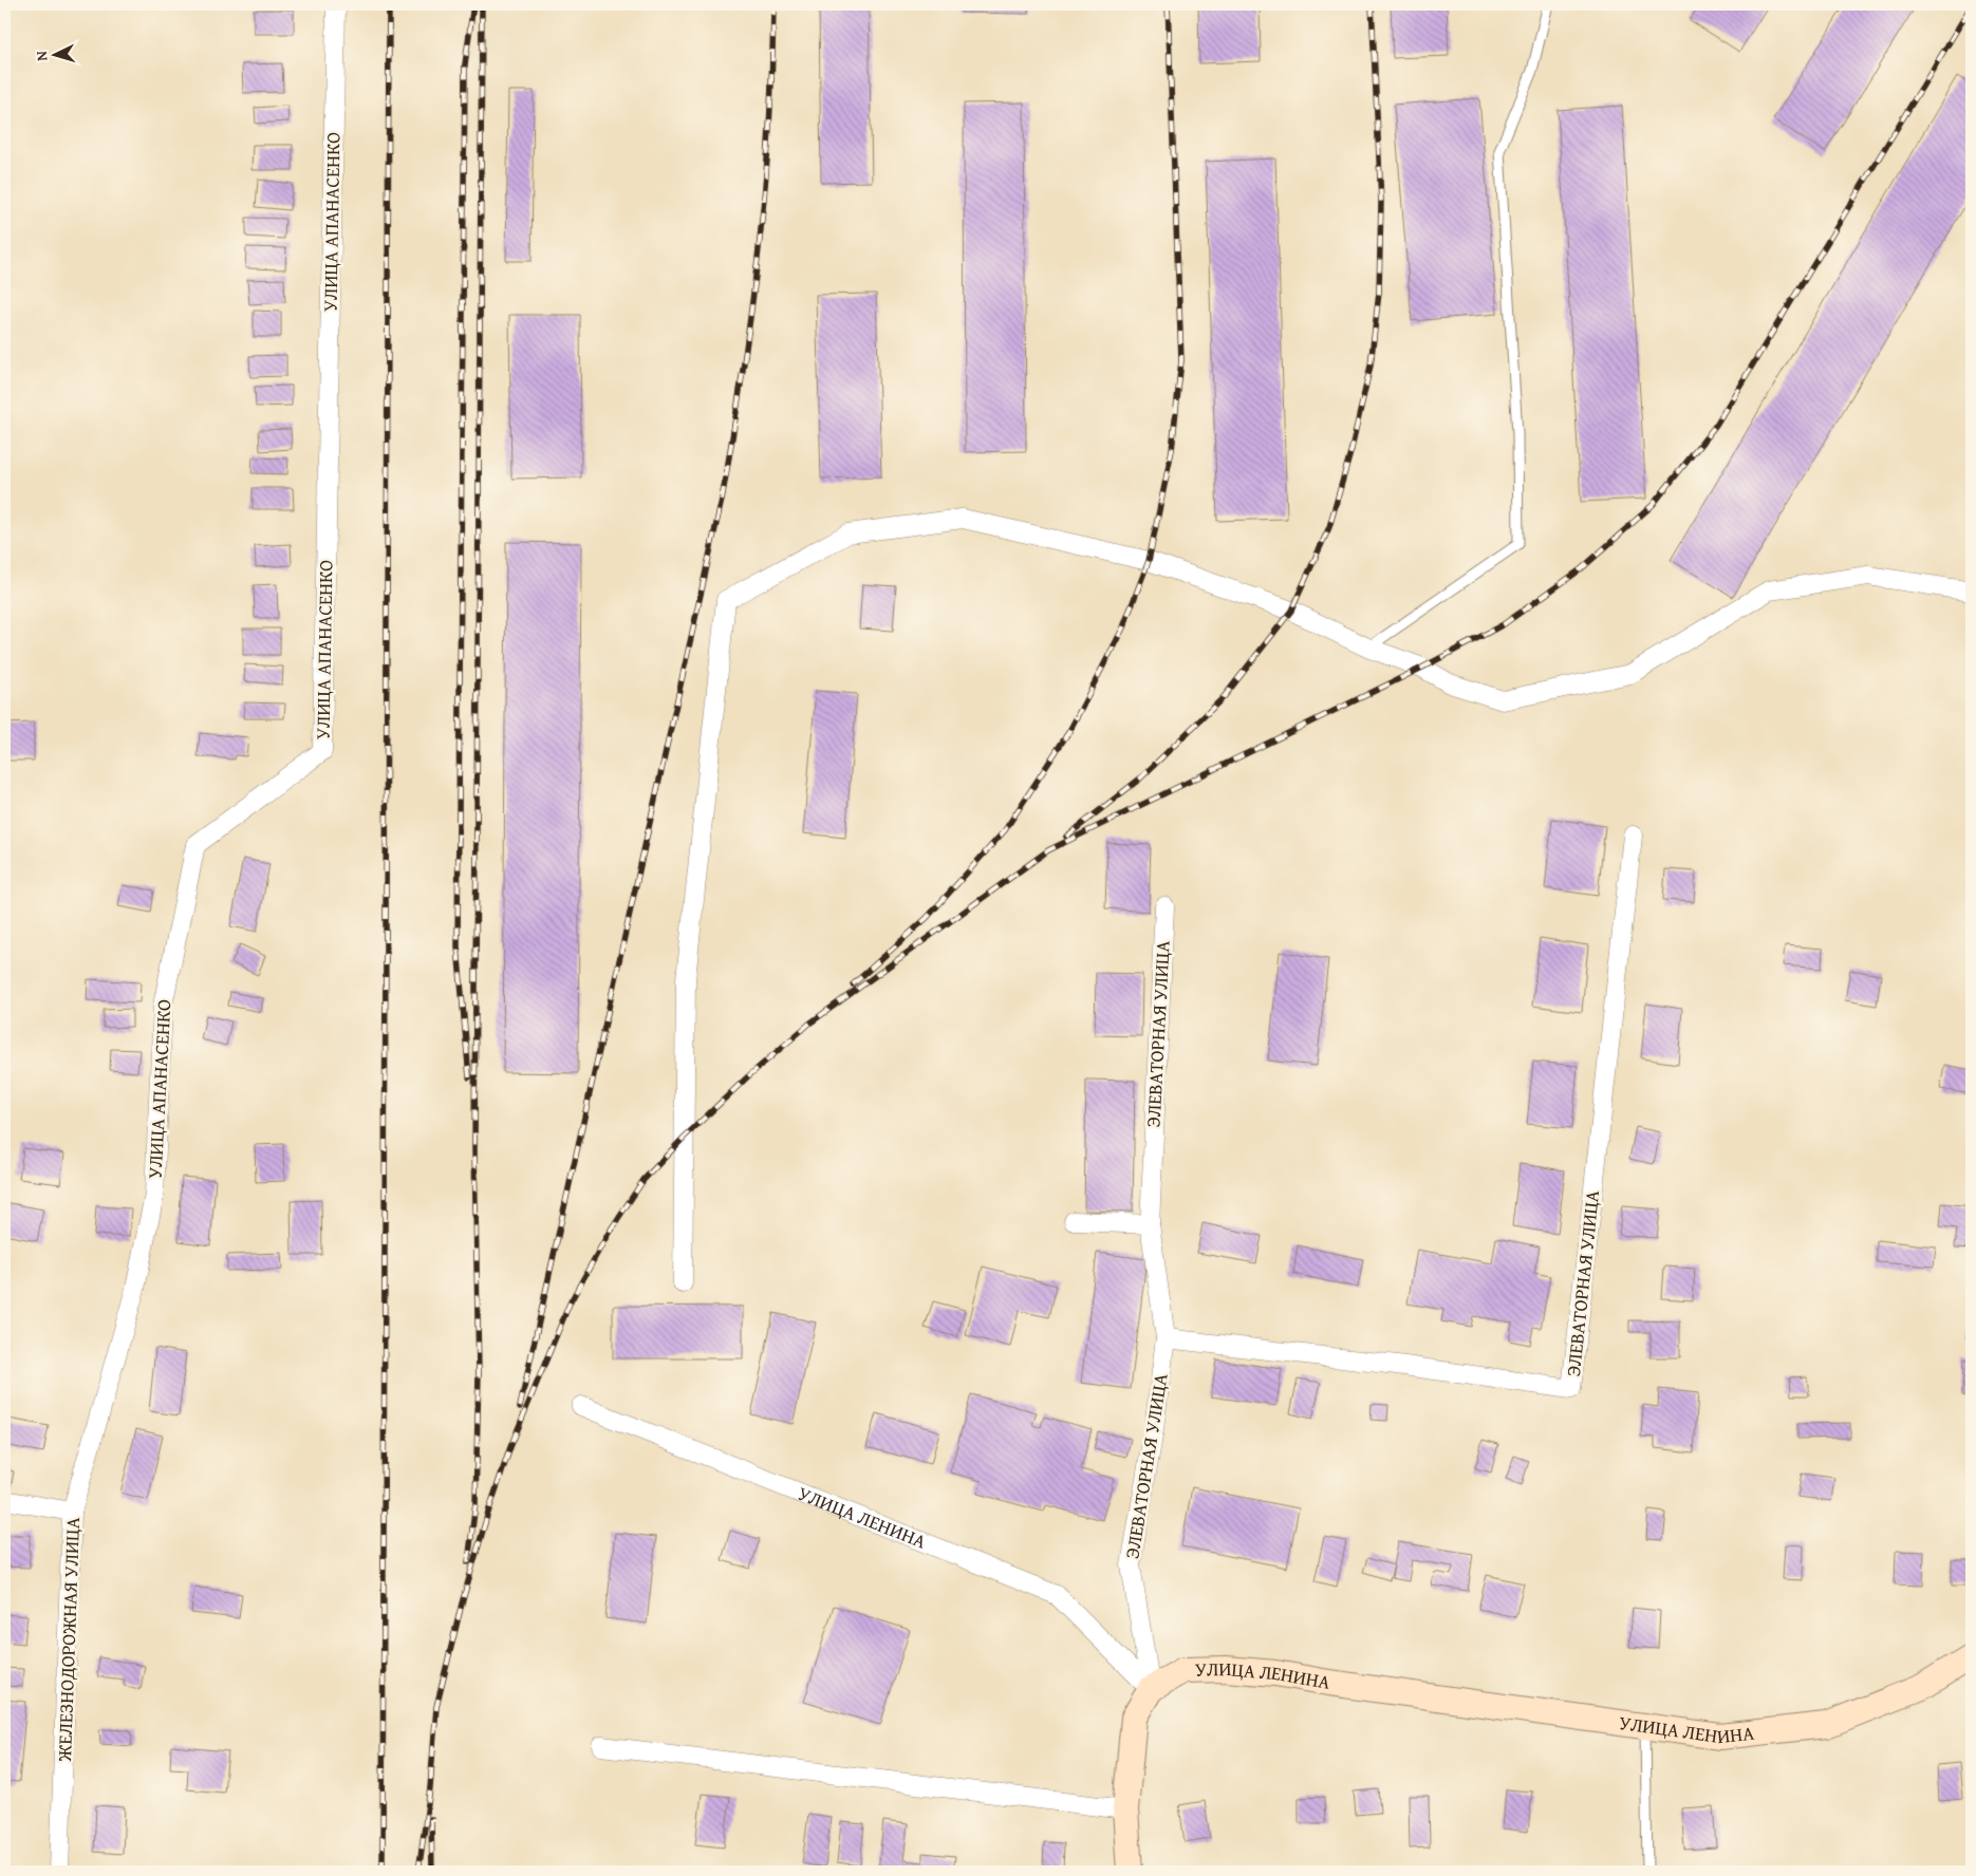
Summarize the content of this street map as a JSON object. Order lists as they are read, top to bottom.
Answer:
{
  "streets": {
    "main road": ["УЛИЦА ЛЕНИНА"],
    "street": ["УЛИЦА АПАНАСЕНКО", "ЭЛЕВАТОРНАЯ УЛИЦА", "ЖЕЛЕЗНОДОРОЖНАЯ УЛИЦА"]
  },
  "crossings": [
    ["УЛИЦА АПАНАСЕНКО", "ЖЕЛЕЗНОДОРОЖНАЯ УЛИЦА"],
    ["ЭЛЕВАТОРНАЯ УЛИЦА", "УЛИЦА ЛЕНИНА"]
  ],
  "north": "left"
}
